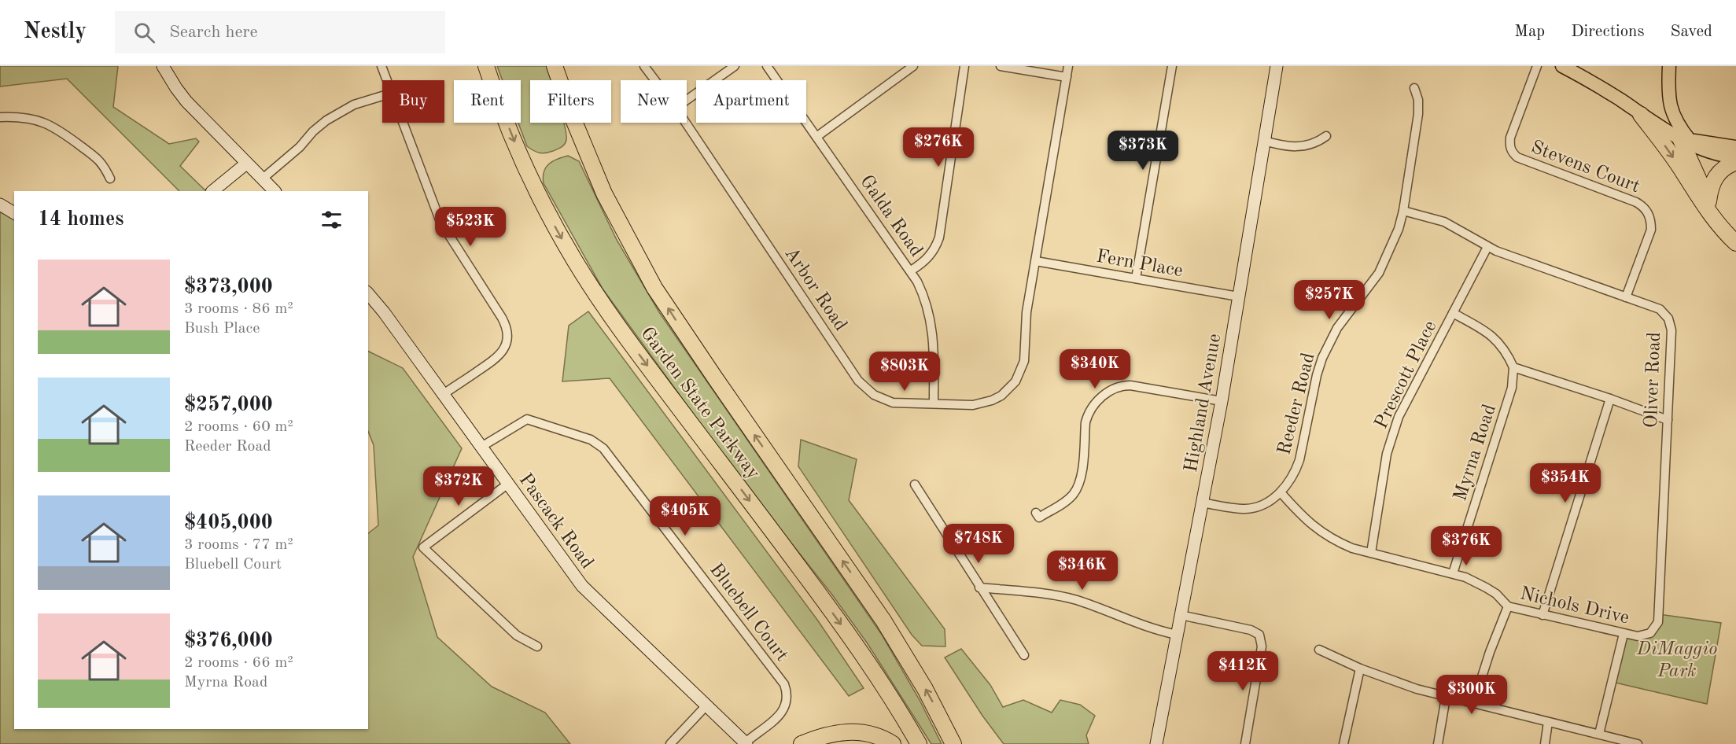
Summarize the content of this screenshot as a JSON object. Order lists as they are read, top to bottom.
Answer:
{
  "streets": {
    "highway": ["Garden State Parkway"],
    "street": [
      "Stevens Court",
      "Galda Road",
      "Fern Place",
      "Arbor Road",
      "Prescott Place",
      "Oliver Road",
      "Highland Avenue",
      "Reeder Road",
      "Myrna Road",
      "Pascack Road",
      "Nichols Drive",
      "Bluebell Court"
    ]
  },
  "crossings": [
    ["Stevens Court", "Oliver Road"],
    ["Galda Road", "Arbor Road"],
    ["Fern Place", "Arbor Road"],
    ["Fern Place", "Highland Avenue"],
    ["Prescott Place", "Oliver Road"],
    ["Prescott Place", "Nichols Drive"],
    ["Oliver Road", "Reeder Road"],
    ["Oliver Road", "Nichols Drive"],
    ["Highland Avenue", "Reeder Road"],
    ["Reeder Road", "Nichols Drive"],
    ["Myrna Road", "Nichols Drive"],
    ["Pascack Road", "Bluebell Court"]
  ],
  "parks": ["DiMaggio Park"],
  "page": {
    "header": "Nestly",
    "search": "Search here",
    "nav": ["Map", "Directions", "Saved"],
    "chip": [
      "Buy",
      "Rent",
      "Filters",
      "New",
      "Apartment"
    ],
    "price": [
      "$276K",
      "$373K",
      "$523K",
      "$257K",
      "$340K",
      "$803K",
      "$354K",
      "$372K",
      "$405K",
      "$748K",
      "$376K",
      "$346K",
      "$412K",
      "$300K"
    ],
    "heading": "14 homes",
    "list": [
      {
        "name": "$373,000",
        "note": "3 rooms · 86 m² · Bush Place"
      },
      {
        "name": "$257,000",
        "note": "2 rooms · 60 m² · Reeder Road"
      },
      {
        "name": "$405,000",
        "note": "3 rooms · 77 m² · Bluebell Court"
      },
      {
        "name": "$376,000",
        "note": "2 rooms · 66 m² · Myrna Road"
      }
    ]
  }
}
